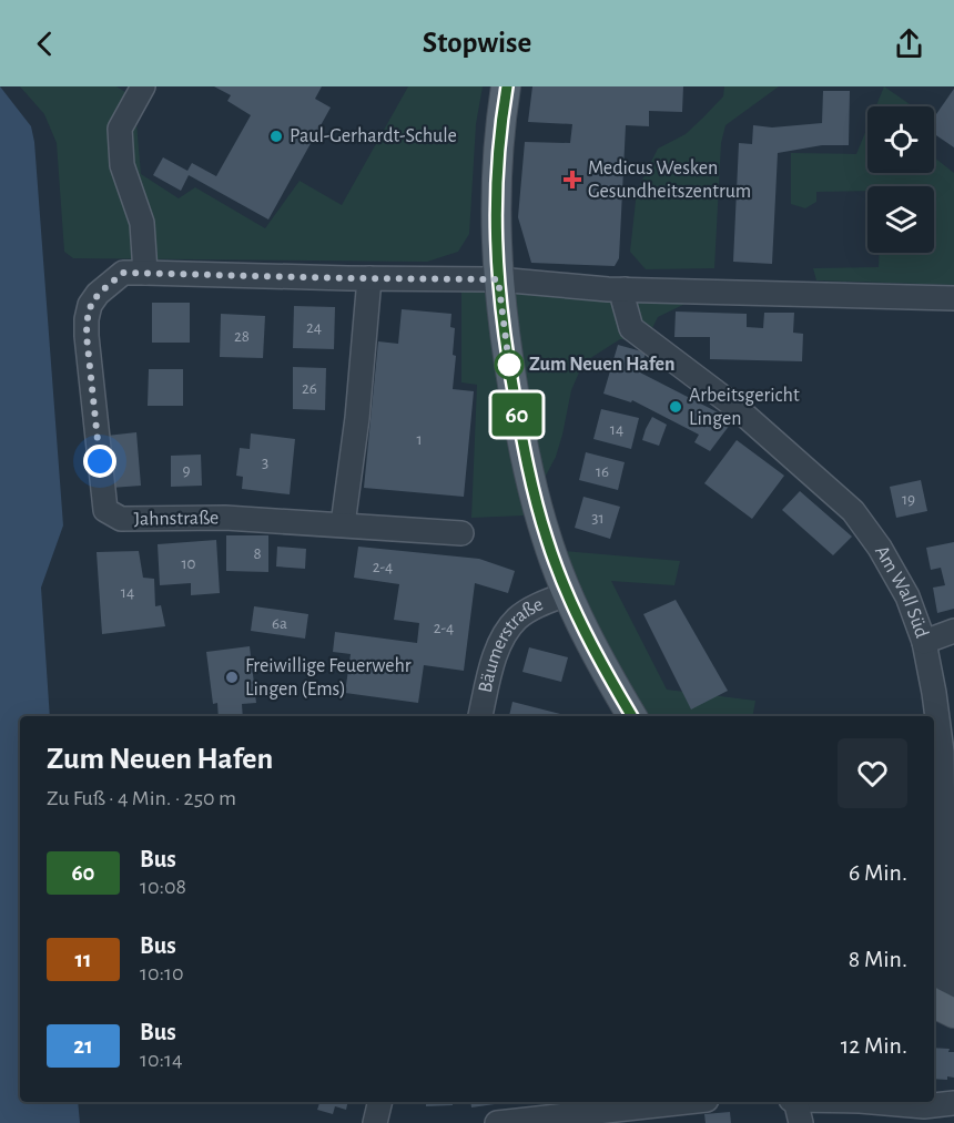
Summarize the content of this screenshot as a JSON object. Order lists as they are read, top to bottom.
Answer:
{
  "streets": {
    "street": ["Jahnstraße", "Am Wall Süd", "Bäumerstraße"]
  },
  "places": {
    "other": [
      "Paul-Gerhardt-Schule",
      "Zum Neuen Hafen",
      "Arbeitsgericht Lingen",
      "Freiwillige Feuerwehr Lingen (Ems)"
    ],
    "health": ["Medicus Wesken Gesundheitszentrum"]
  },
  "lines": ["bus line 60"],
  "house_numbers": [
    "24",
    "28",
    "26",
    "14",
    "1",
    "3",
    "9",
    "16",
    "19",
    "31",
    "8",
    "10",
    "2-4",
    "14",
    "6a",
    "2-4"
  ],
  "page": {
    "header": "Stopwise",
    "on_map": "60",
    "heading": ["Zum Neuen Hafen", "Zu Fuß · 4 Min. · 250 m"],
    "list": [
      {
        "mark": "60",
        "name": "Bus",
        "note": "10:08",
        "value": "6 Min."
      },
      {
        "mark": "11",
        "name": "Bus",
        "note": "10:10",
        "value": "8 Min."
      },
      {
        "mark": "21",
        "name": "Bus",
        "note": "10:14",
        "value": "12 Min."
      }
    ]
  }
}
